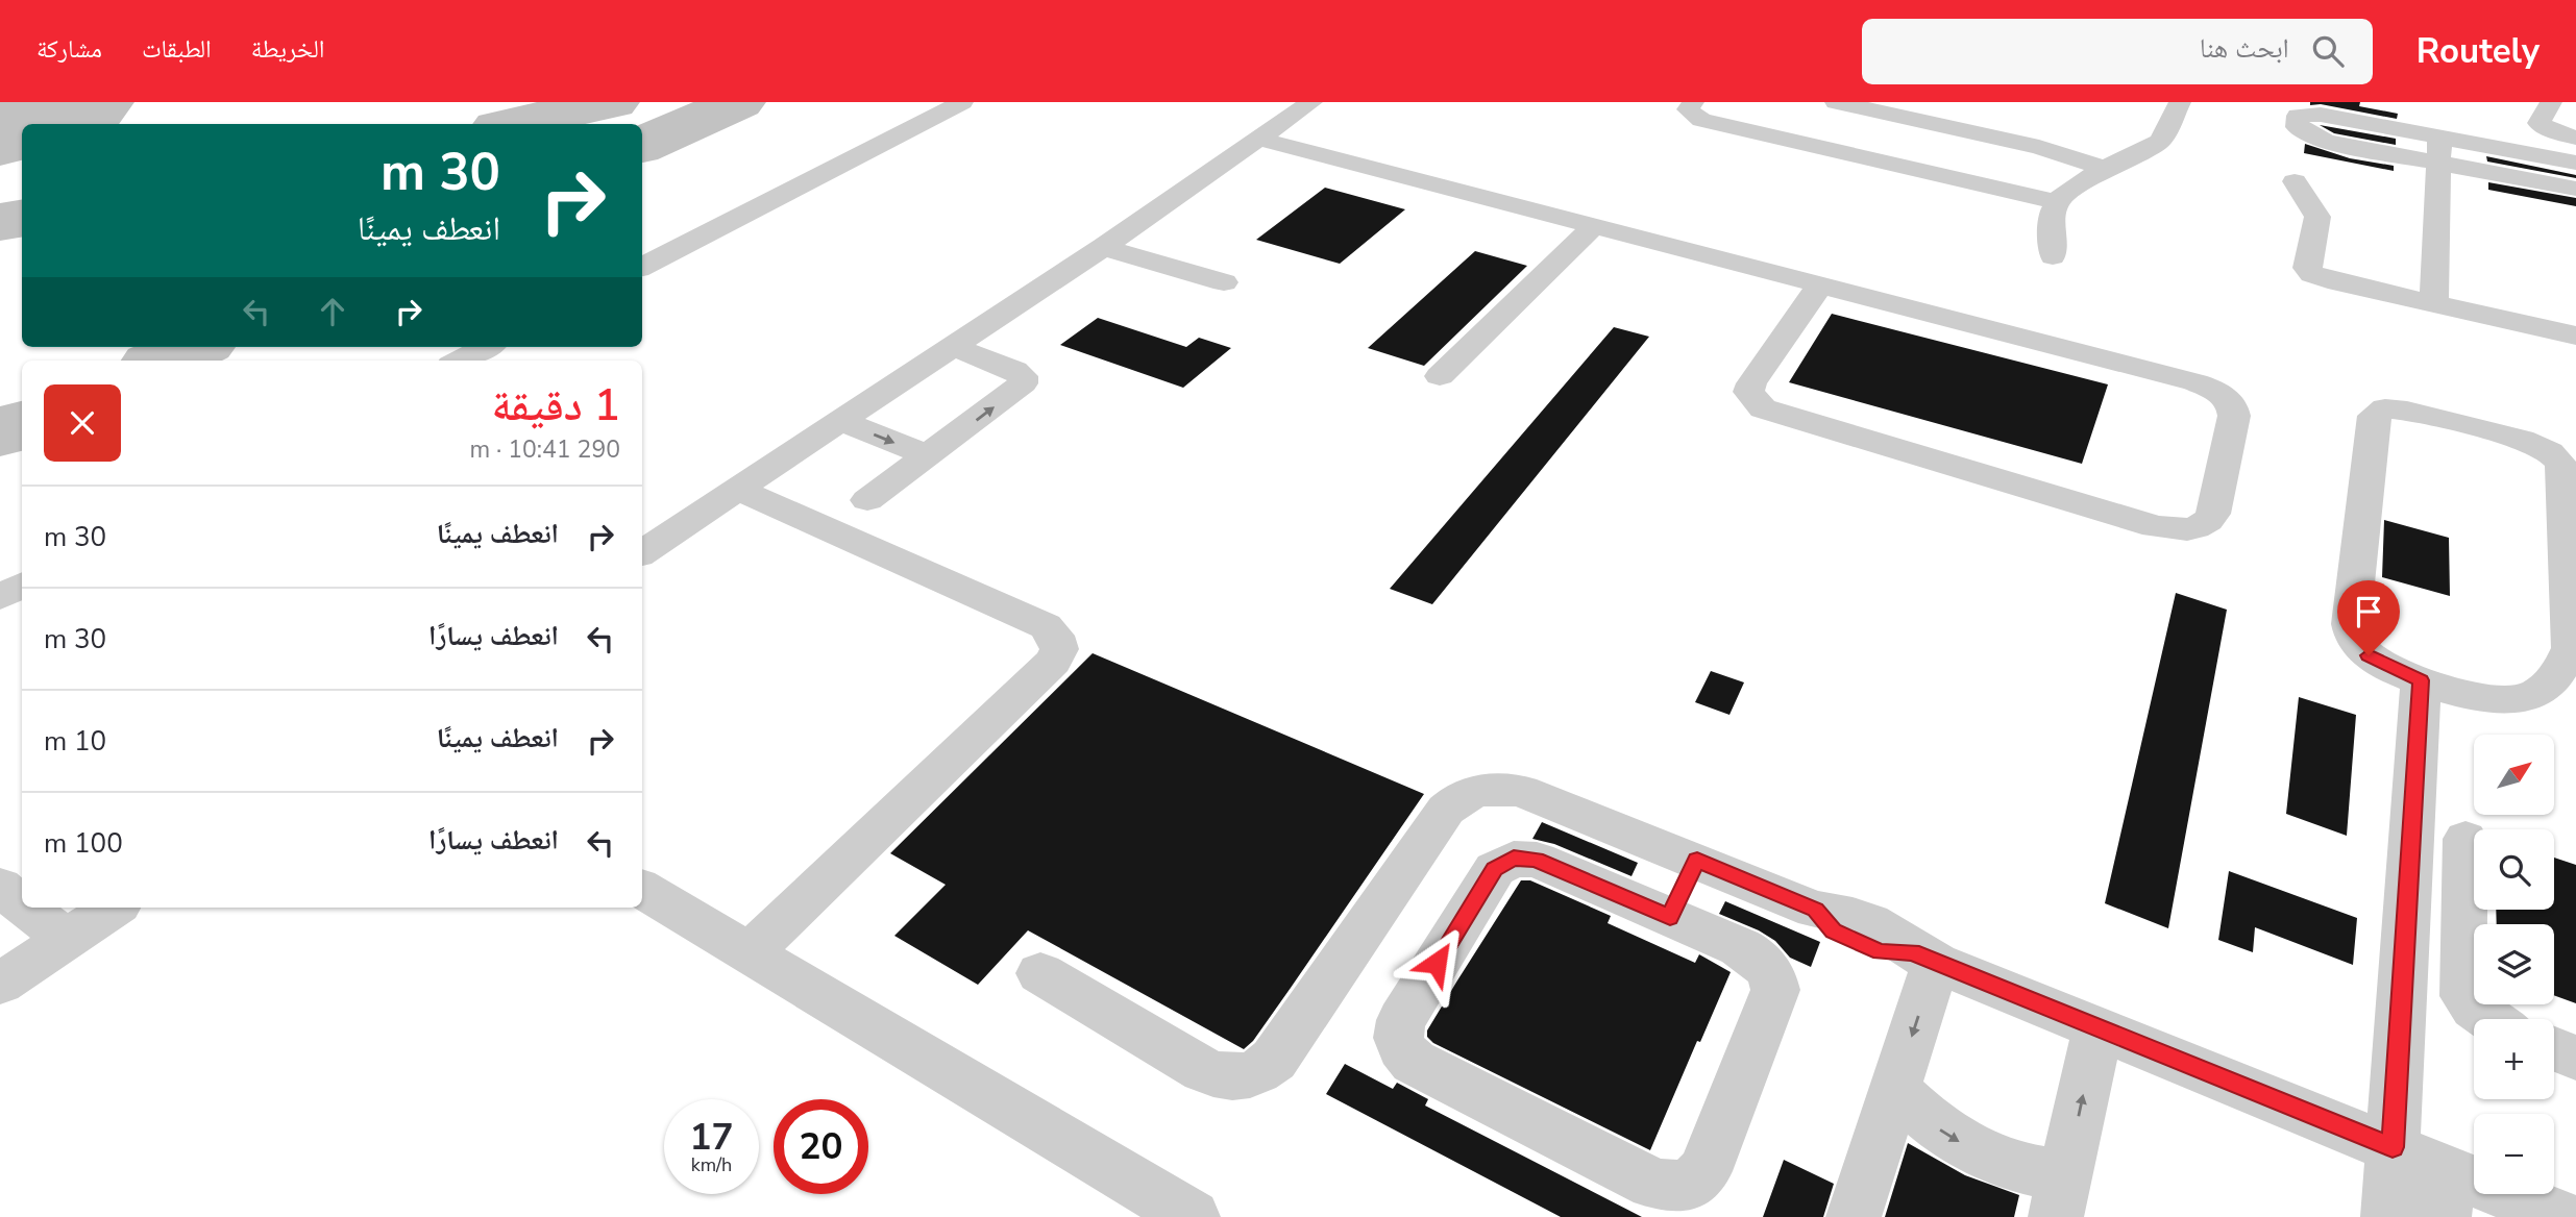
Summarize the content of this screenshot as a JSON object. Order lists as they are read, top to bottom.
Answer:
{
  "north": "top right",
  "page": {
    "header": "Routely",
    "search": "ابحث هنا",
    "nav": ["الخريطة", "الطبقات", "مشاركة"],
    "turn": ["30 m", "انعطف يمينًا"],
    "heading": ["1 دقيقة", "290 m · 10:41"],
    "list": [
      {
        "name": "انعطف يمينًا",
        "value": "30 m"
      },
      {
        "name": "انعطف يسارًا",
        "value": "30 m"
      },
      {
        "name": "انعطف يمينًا",
        "value": "10 m"
      },
      {
        "name": "انعطف يسارًا",
        "value": "100 m"
      }
    ],
    "map_buttons": ["+", "−"],
    "speed": "17 km/h",
    "limit": "20"
  }
}
